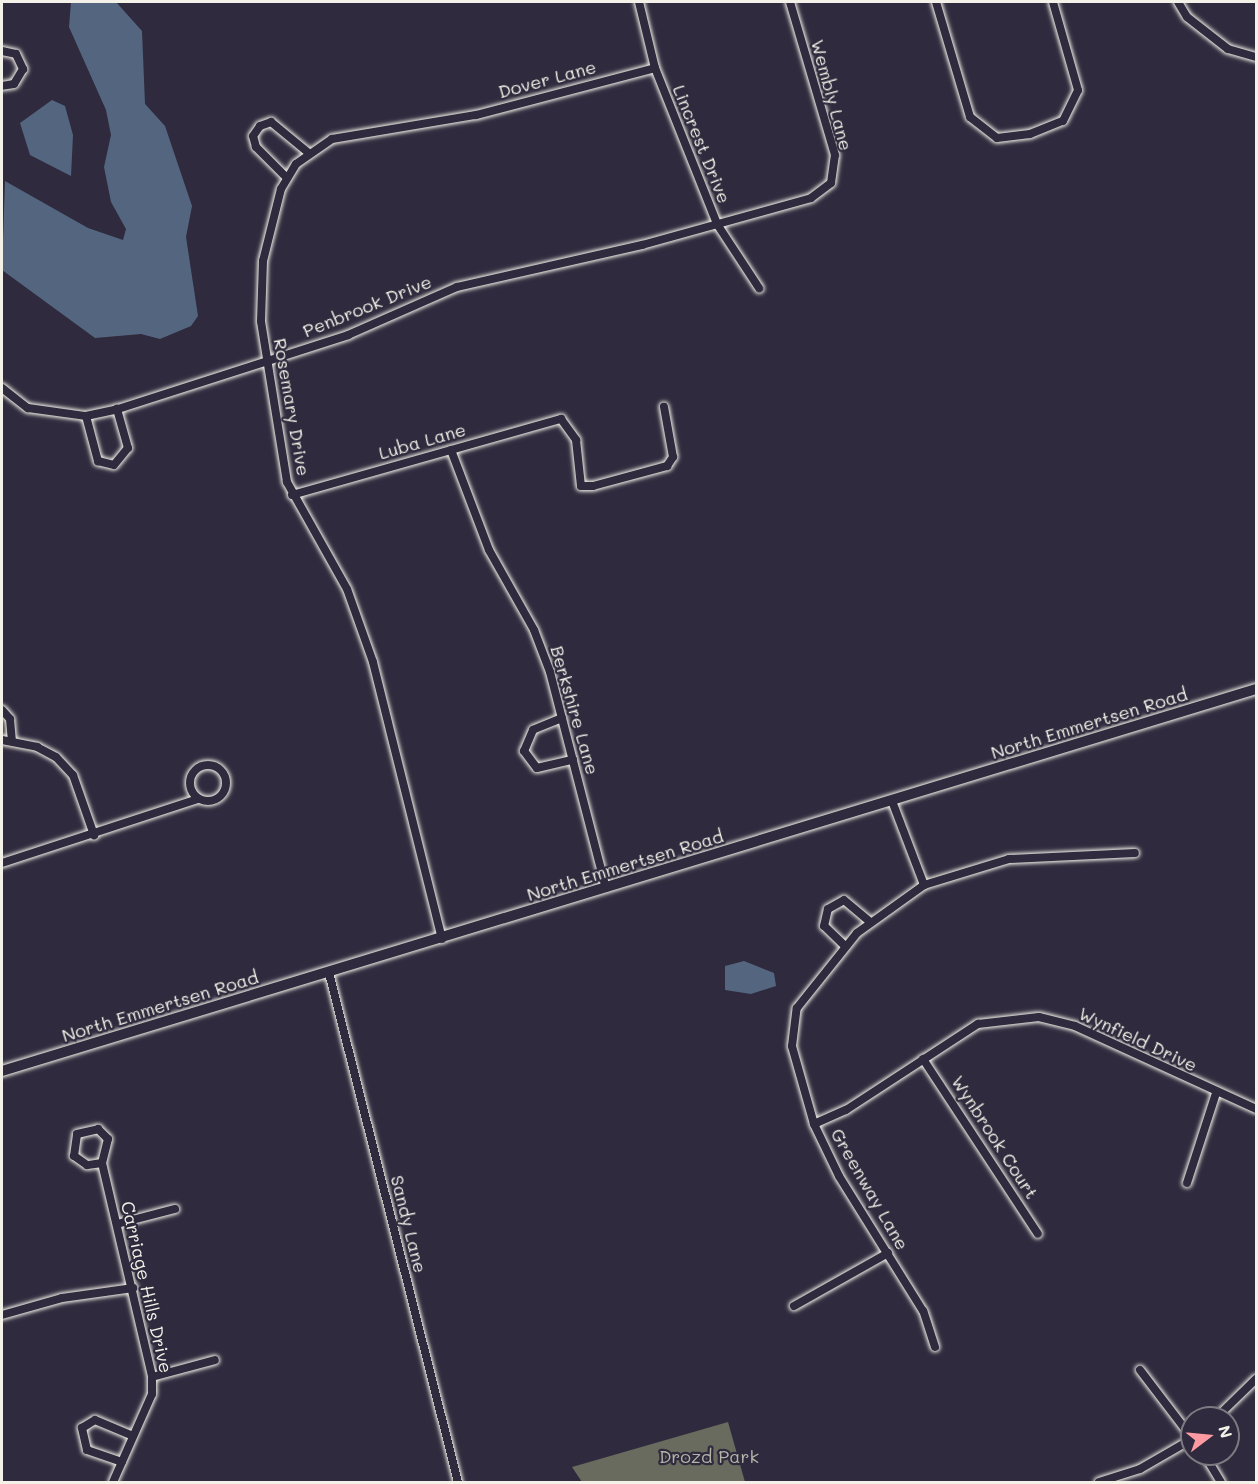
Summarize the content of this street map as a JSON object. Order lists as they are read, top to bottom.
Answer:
{
  "streets": {
    "street": [
      "Dover Lane",
      "Wembly Lane",
      "Lincrest Drive",
      "Penbrook Drive",
      "Rosemary Drive",
      "Luba Lane",
      "Berkshire Lane",
      "North Emmertsen Road",
      "Wynfield Drive",
      "Wynbrook Court",
      "Greenway Lane",
      "Sandy Lane",
      "Carriage Hills Drive"
    ]
  },
  "crossings": [
    ["Dover Lane", "Lincrest Drive"],
    ["Dover Lane", "Rosemary Drive"],
    ["Wembly Lane", "Lincrest Drive"],
    ["Wembly Lane", "Penbrook Drive"],
    ["Lincrest Drive", "Penbrook Drive"],
    ["Penbrook Drive", "Rosemary Drive"],
    ["Rosemary Drive", "Luba Lane"],
    ["Rosemary Drive", "North Emmertsen Road"],
    ["Luba Lane", "Berkshire Lane"],
    ["Berkshire Lane", "North Emmertsen Road"],
    ["North Emmertsen Road", "Sandy Lane"],
    ["Wynfield Drive", "Wynbrook Court"],
    ["Wynfield Drive", "Greenway Lane"]
  ],
  "parks": ["Drozd Park"],
  "north": "right"
}
